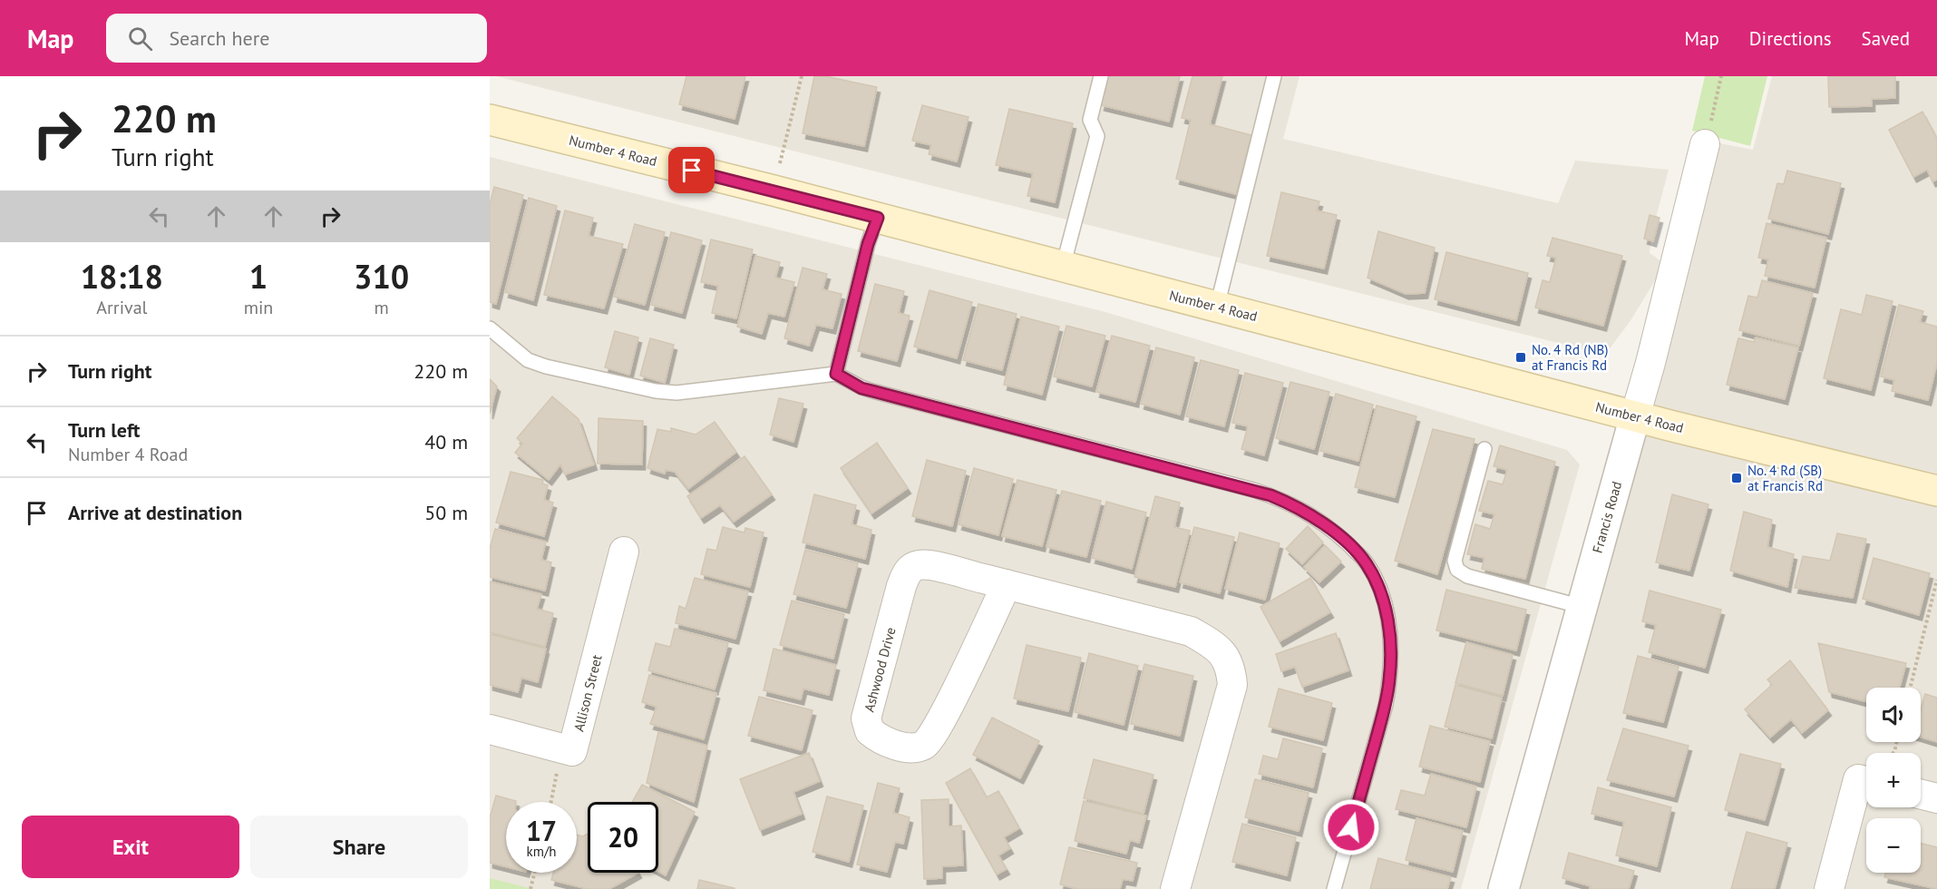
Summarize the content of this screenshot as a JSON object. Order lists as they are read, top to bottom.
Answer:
{
  "streets": {
    "main road": ["Number 4 Road"],
    "street": ["Francis Road", "Ashwood Drive", "Allison Street"]
  },
  "crossings": [
    ["Number 4 Road", "Francis Road"]
  ],
  "places": {
    "transit": ["No. 4 Rd (NB) at Francis Rd", "No. 4 Rd (SB) at Francis Rd"]
  },
  "page": {
    "header": "Map",
    "search": "Search here",
    "nav": ["Map", "Directions", "Saved"],
    "turn": ["220 m", "Turn right"],
    "eta": [
      "18:18",
      "Arrival",
      "1",
      "min",
      "310",
      "m"
    ],
    "list": [
      {
        "name": "Turn right",
        "value": "220 m"
      },
      {
        "name": "Turn left",
        "note": "Number 4 Road",
        "value": "40 m"
      },
      {
        "name": "Arrive at destination",
        "value": "50 m"
      }
    ],
    "map_buttons": ["+", "−"],
    "speed": "17 km/h",
    "limit": "20",
    "buttons": ["Exit", "Share"]
  }
}
